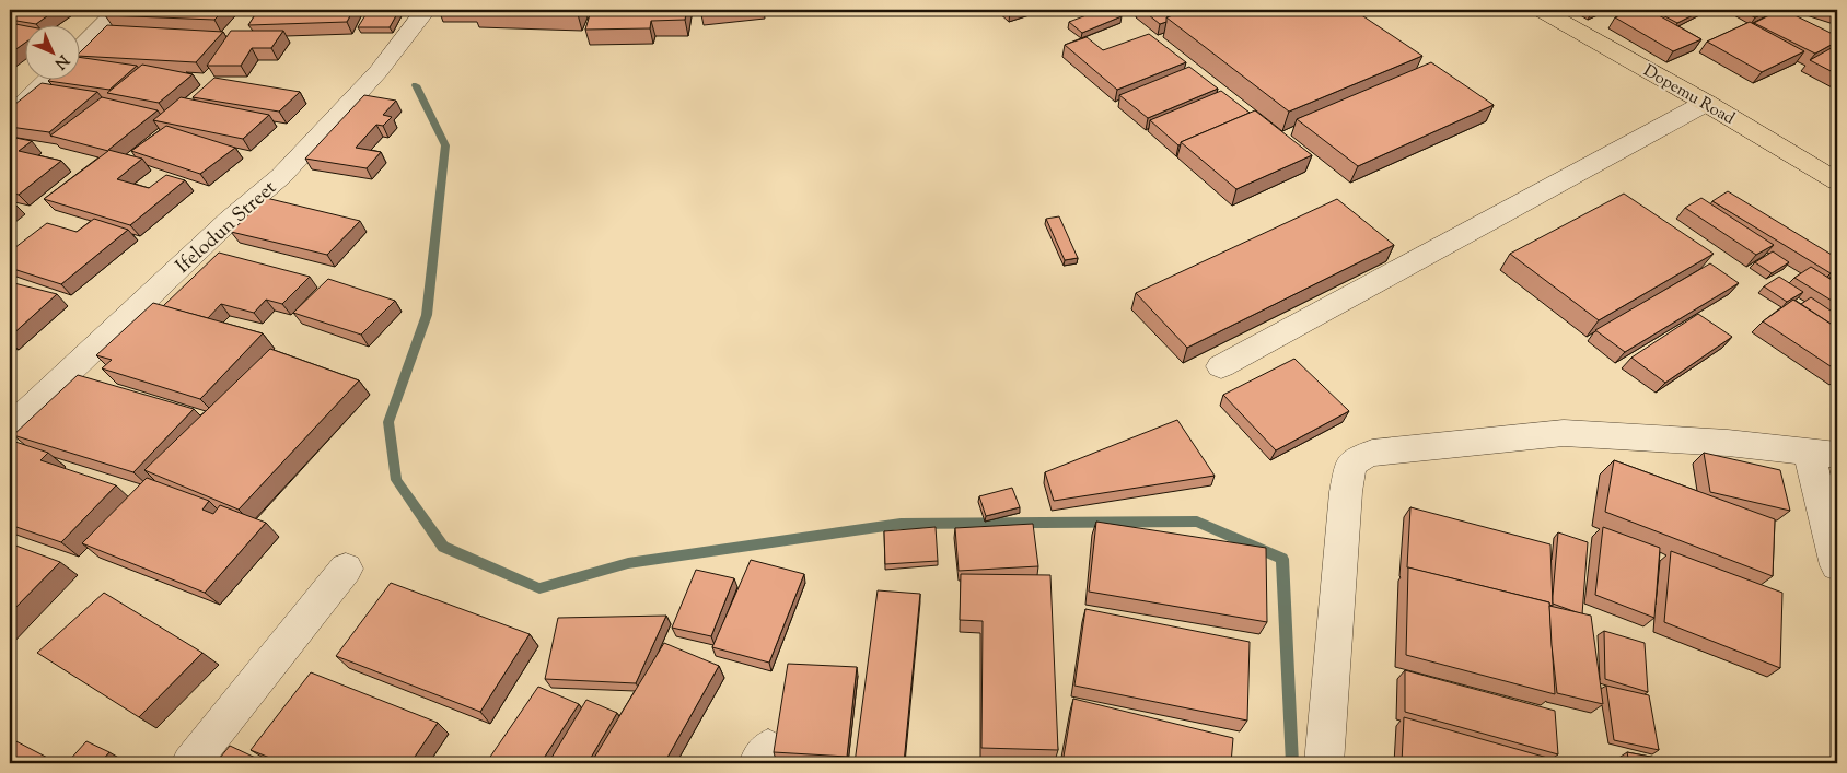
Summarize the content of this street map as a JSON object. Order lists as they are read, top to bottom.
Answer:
{
  "streets": {
    "main road": ["Dopemu Road"],
    "street": ["Ifelodun Street"]
  },
  "north": "bottom right"
}
